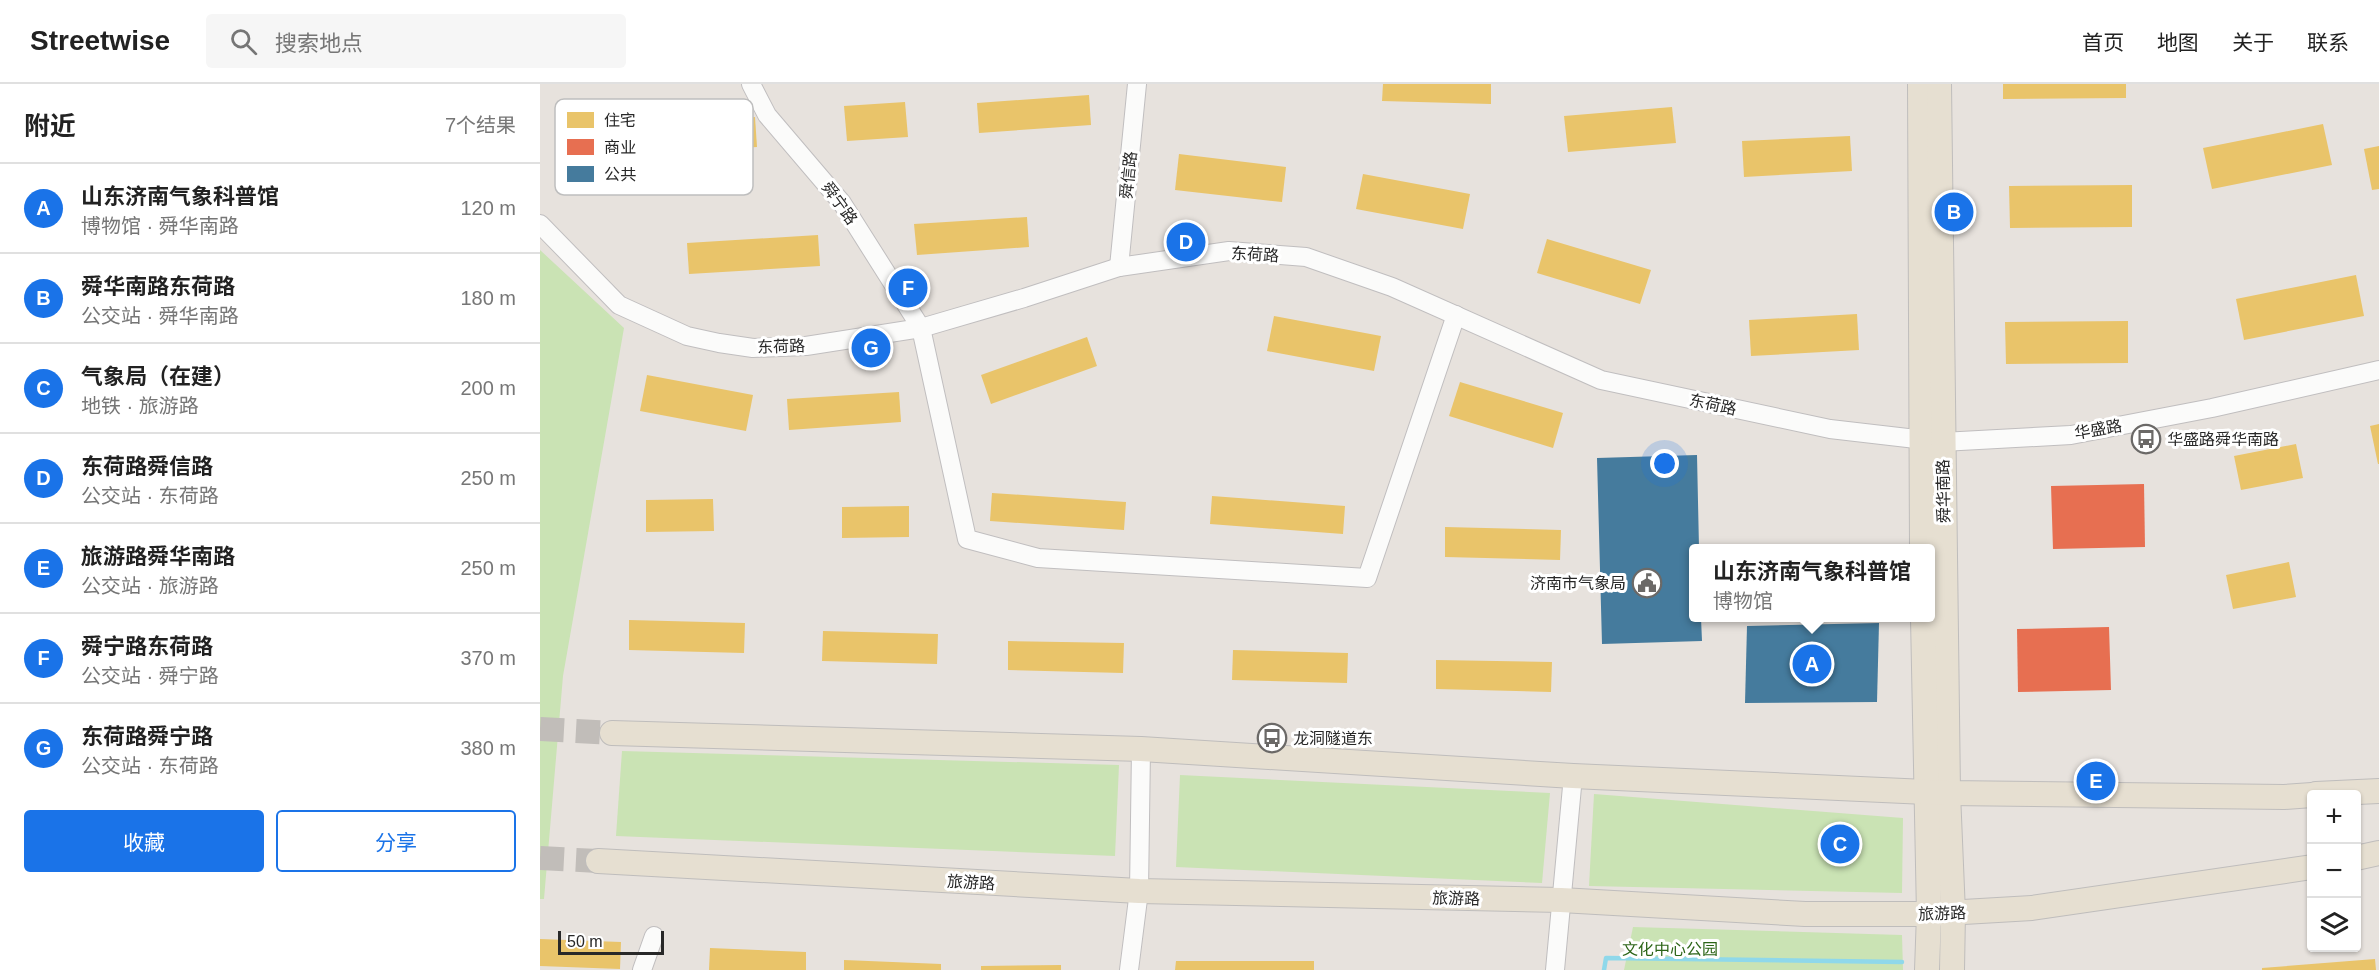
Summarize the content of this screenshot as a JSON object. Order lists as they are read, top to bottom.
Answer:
{
  "streets": {
    "main road": ["舜华南路", "旅游路"],
    "street": [
      "舜信路",
      "舜宁路",
      "东荷路",
      "华盛路"
    ]
  },
  "crossings": [
    ["舜信路", "东荷路"],
    ["舜宁路", "东荷路"],
    ["东荷路", "华盛路"],
    ["东荷路", "舜华南路"],
    ["华盛路", "舜华南路"],
    ["舜华南路", "旅游路"]
  ],
  "parks": ["文化中心公园"],
  "places": {
    "bus stop": ["华盛路舜华南路", "龙洞隧道东"],
    "public building": ["济南市气象局"]
  },
  "legend": ["住宅", "商业", "公共"],
  "scale_bar": "50 m",
  "page": {
    "header": "Streetwise",
    "search": "搜索地点",
    "nav": [
      "首页",
      "地图",
      "关于",
      "联系"
    ],
    "heading": ["附近", "7个结果"],
    "list": [
      {
        "mark": "A",
        "name": "山东济南气象科普馆",
        "note": "博物馆 · 舜华南路",
        "value": "120 m"
      },
      {
        "mark": "B",
        "name": "舜华南路东荷路",
        "note": "公交站 · 舜华南路",
        "value": "180 m"
      },
      {
        "mark": "C",
        "name": "气象局（在建）",
        "note": "地铁 · 旅游路",
        "value": "200 m"
      },
      {
        "mark": "D",
        "name": "东荷路舜信路",
        "note": "公交站 · 东荷路",
        "value": "250 m"
      },
      {
        "mark": "E",
        "name": "旅游路舜华南路",
        "note": "公交站 · 旅游路",
        "value": "250 m"
      },
      {
        "mark": "F",
        "name": "舜宁路东荷路",
        "note": "公交站 · 舜宁路",
        "value": "370 m"
      },
      {
        "mark": "G",
        "name": "东荷路舜宁路",
        "note": "公交站 · 东荷路",
        "value": "380 m"
      }
    ],
    "pins": [
      "B",
      "D",
      "F",
      "G",
      "A",
      "E",
      "C"
    ],
    "popup": ["山东济南气象科普馆", "博物馆"],
    "map_buttons": ["+", "−"],
    "buttons": ["收藏", "分享"],
    "scale": "50 m"
  }
}
